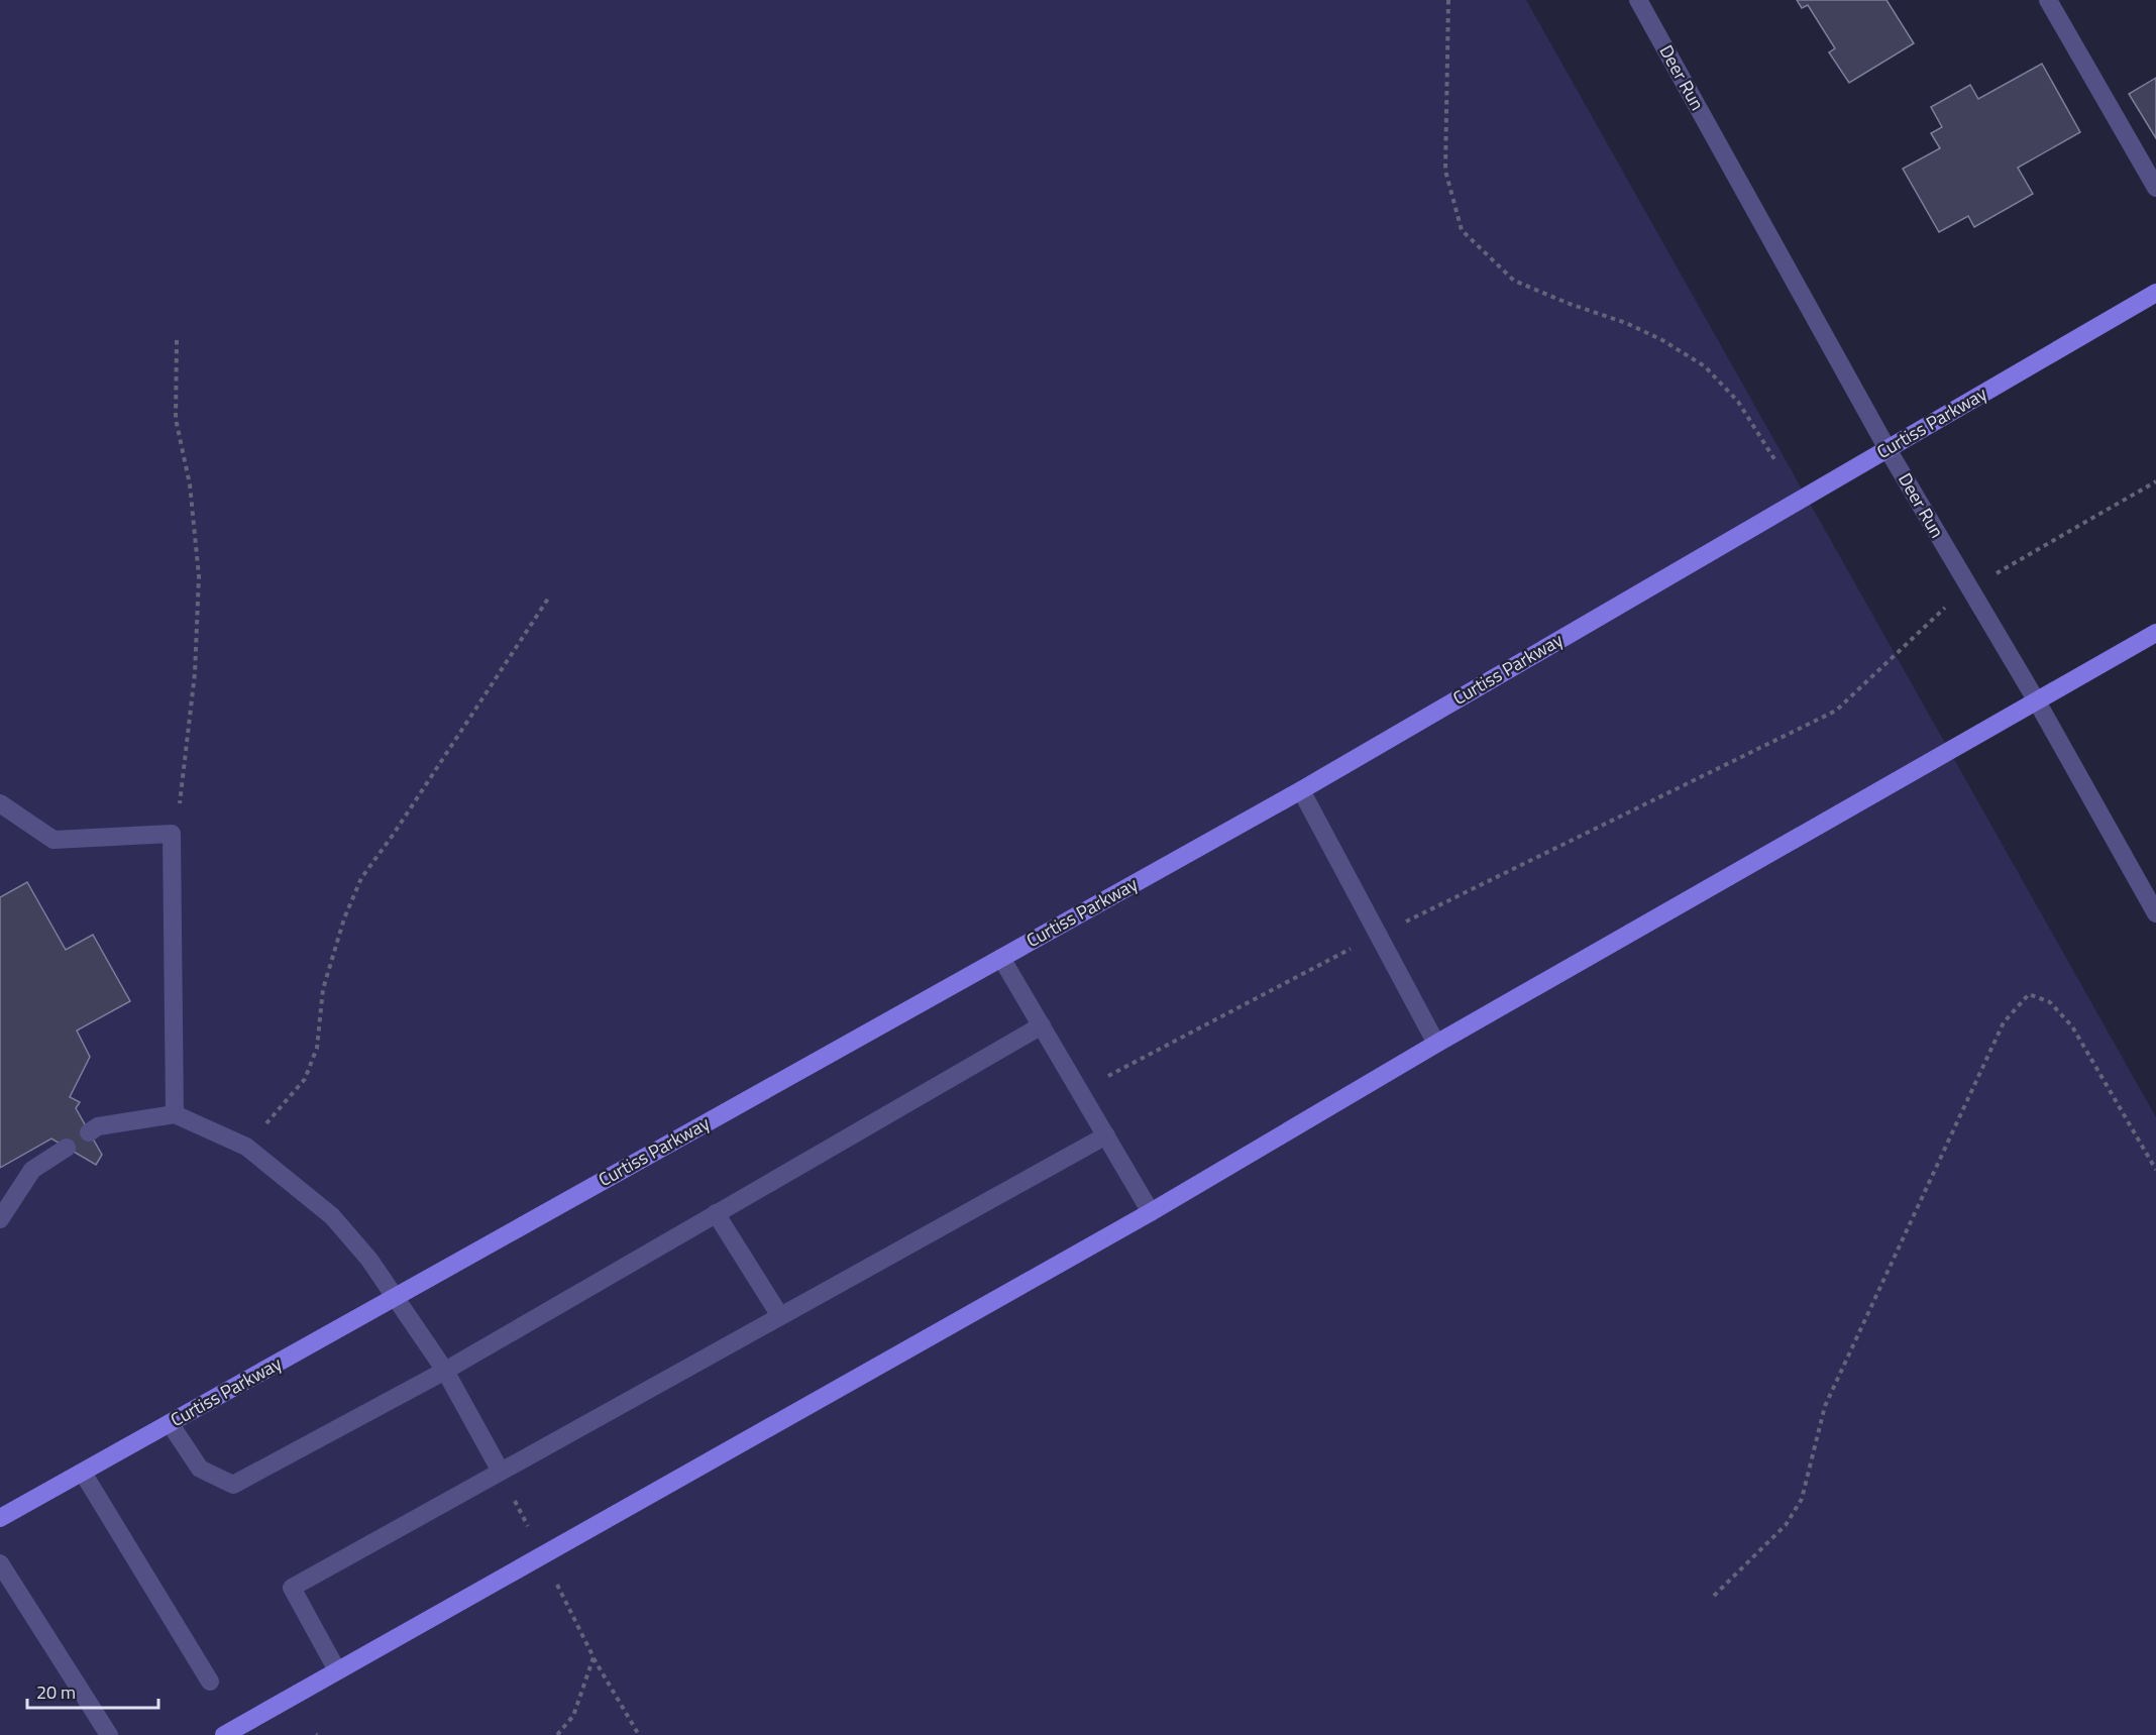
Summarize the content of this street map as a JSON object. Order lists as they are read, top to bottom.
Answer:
{
  "streets": {
    "main road": ["Curtiss Parkway"],
    "street": ["Deer Run"]
  },
  "crossings": [
    ["Deer Run", "Curtiss Parkway"]
  ],
  "scale_bar": "20 m"
}
